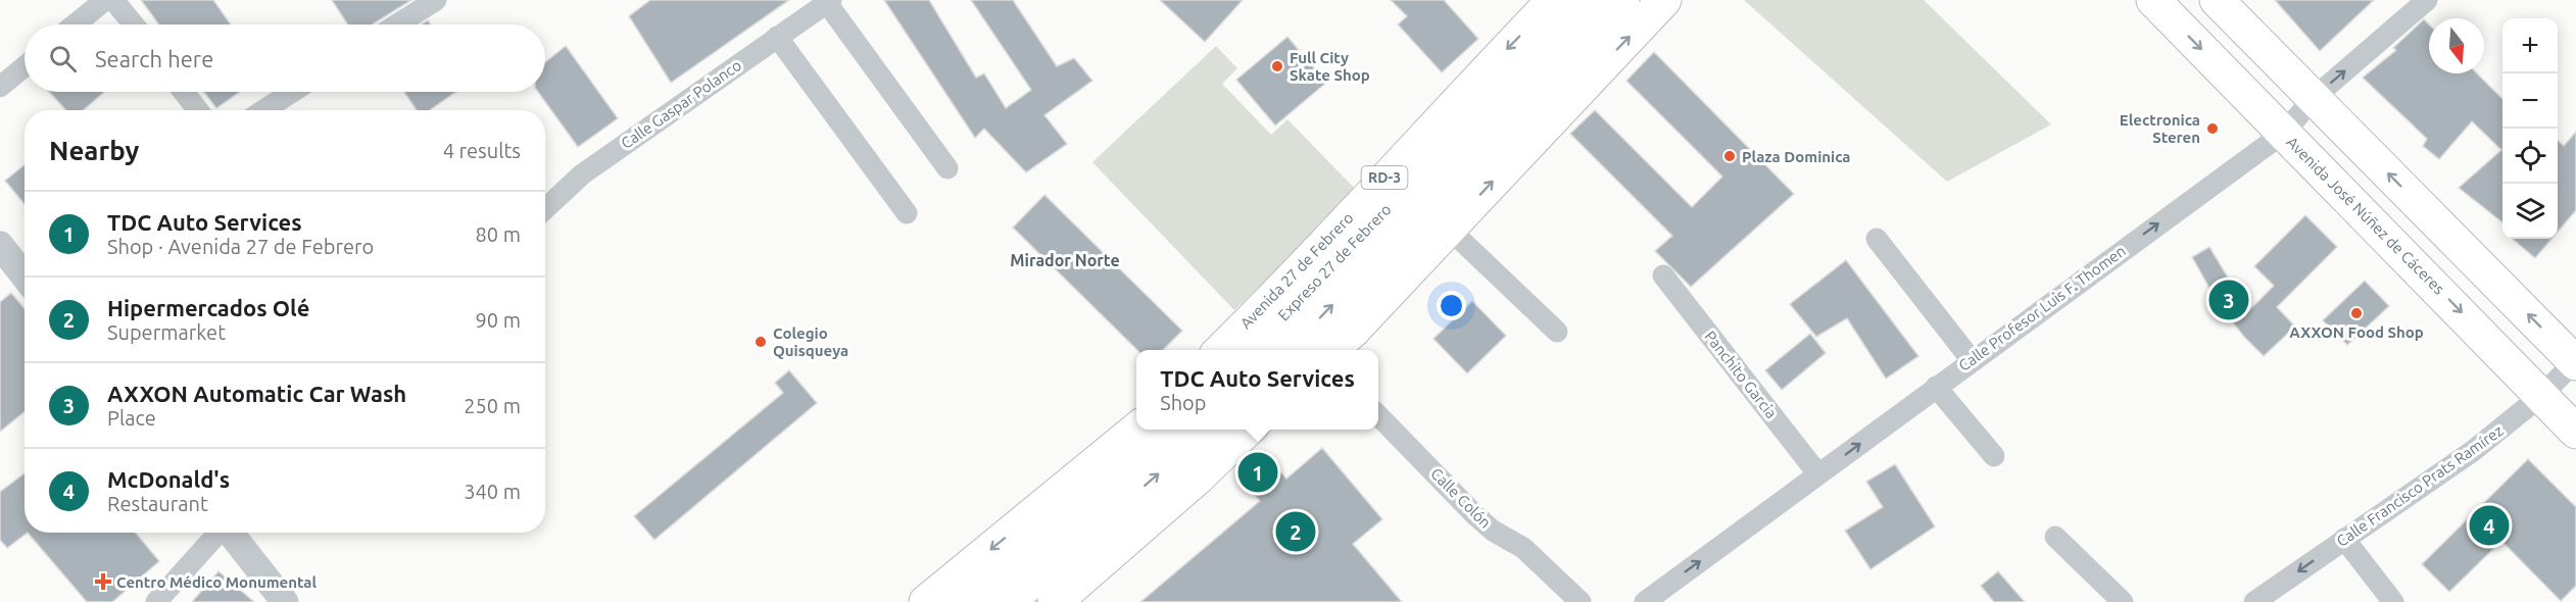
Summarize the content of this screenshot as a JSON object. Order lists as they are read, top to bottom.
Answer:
{
  "streets": {
    "main road": [
      "RD-3",
      "Avenida José Núñez de Cáceres",
      "Expreso 27 de Febrero",
      "Avenida 27 de Febrero"
    ],
    "street": [
      "Calle Gaspar Polanco",
      "Calle Profesor Luis F. Thomen",
      "Panchito Garcia",
      "Calle Francisco Prats Ramírez",
      "Calle Colón"
    ]
  },
  "crossings": [
    ["RD-3", "Expreso 27 de Febrero"],
    ["Avenida José Núñez de Cáceres", "Calle Profesor Luis F. Thomen"],
    ["Avenida José Núñez de Cáceres", "Calle Francisco Prats Ramírez"],
    ["Calle Profesor Luis F. Thomen", "Panchito Garcia"]
  ],
  "one_way": ["Calle Profesor Luis F. Thomen"],
  "districts": ["Mirador Norte"],
  "places": {
    "other": [
      "Full City Skate Shop",
      "Electronica Steren",
      "Plaza Dominica",
      "AXXON Food Shop",
      "Colegio Quisqueya"
    ],
    "health": ["Centro Médico Monumental"]
  },
  "north": "bottom",
  "page": {
    "map_buttons": ["+", "−"],
    "search": "Search here",
    "heading": ["Nearby", "4 results"],
    "list": [
      {
        "mark": "1",
        "name": "TDC Auto Services",
        "note": "Shop · Avenida 27 de Febrero",
        "value": "80 m"
      },
      {
        "mark": "2",
        "name": "Hipermercados Olé",
        "note": "Supermarket",
        "value": "90 m"
      },
      {
        "mark": "3",
        "name": "AXXON Automatic Car Wash",
        "note": "Place",
        "value": "250 m"
      },
      {
        "mark": "4",
        "name": "McDonald's",
        "note": "Restaurant",
        "value": "340 m"
      }
    ],
    "pins": [
      "3",
      "1",
      "4",
      "2"
    ],
    "popup": ["TDC Auto Services", "Shop"]
  }
}
